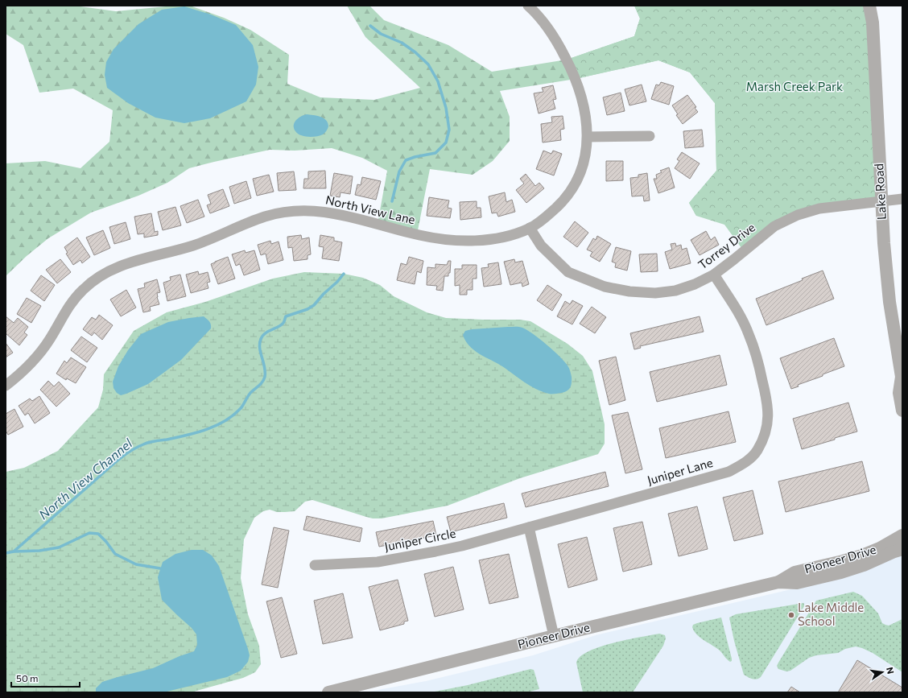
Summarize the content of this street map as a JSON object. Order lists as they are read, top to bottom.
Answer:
{
  "streets": {
    "street": [
      "Lake Road",
      "North View Lane",
      "Torrey Drive",
      "Juniper Lane",
      "Juniper Circle",
      "Pioneer Drive"
    ]
  },
  "crossings": [
    ["Lake Road", "Torrey Drive"],
    ["North View Lane", "Torrey Drive"],
    ["Torrey Drive", "Juniper Lane"],
    ["Juniper Lane", "Juniper Circle"]
  ],
  "water": ["North View Channel"],
  "parks": ["Marsh Creek Park"],
  "places": ["Lake Middle School"],
  "scale_bar": "50 m",
  "north": "right"
}
